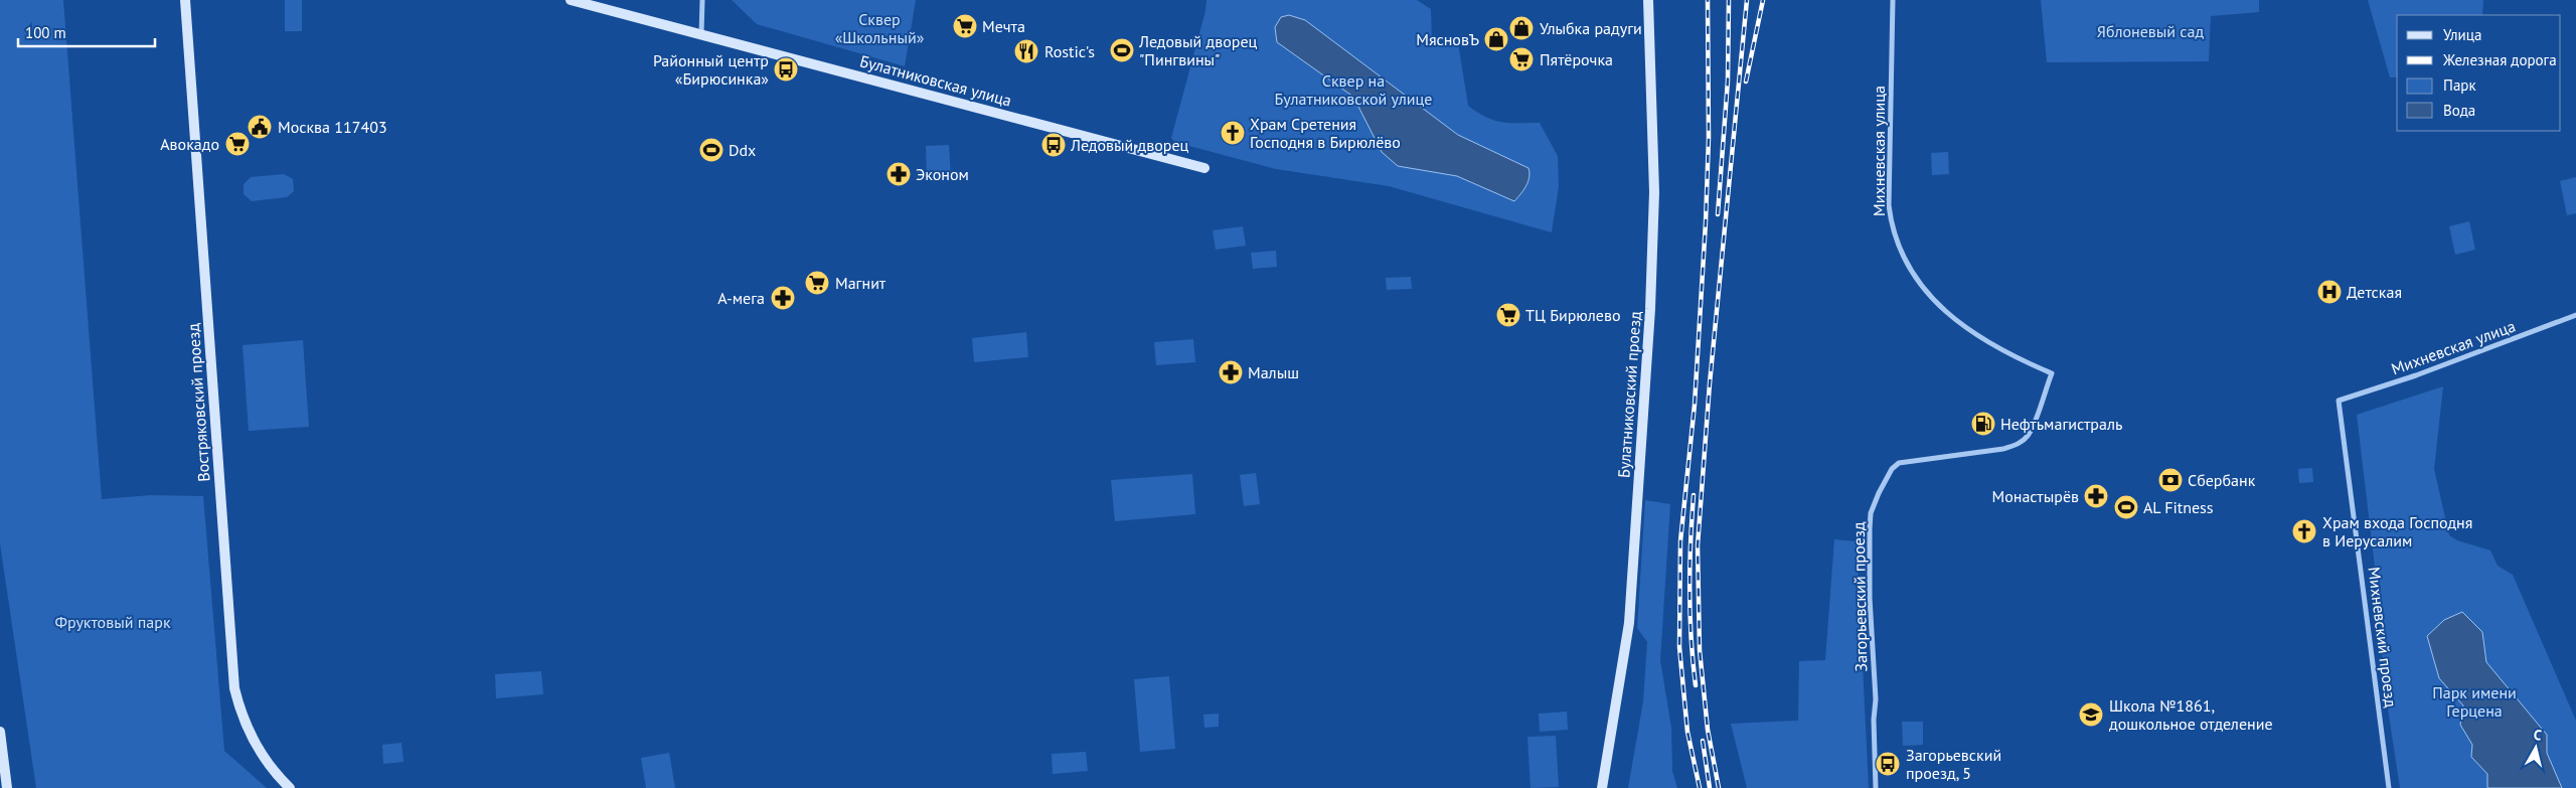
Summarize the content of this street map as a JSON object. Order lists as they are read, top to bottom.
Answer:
{
  "streets": {
    "street": [
      "Булатниковская улица",
      "Михневская улица",
      "Булатниковский проезд",
      "Востряковский проезд",
      "Загорьевский проезд",
      "Михневский проезд"
    ]
  },
  "crossings": [
    ["Михневская улица", "Загорьевский проезд"],
    ["Михневская улица", "Михневский проезд"]
  ],
  "parks": [
    "Сквер «Школьный»",
    "Яблоневый сад",
    "Сквер на Булатниковской улице",
    "Фруктовый парк",
    "Парк имени Герцена"
  ],
  "places": {
    "supermarket": [
      "Мечта",
      "Пятёрочка",
      "Авокадо",
      "Магнит",
      "ТЦ Бирюлево"
    ],
    "shop": ["Улыбка радуги", "МясновЪ"],
    "sports": ["Ледовый дворец \"Пингвины\"", "Ddx", "AL Fitness"],
    "restaurant": ["Rostic's"],
    "bus stop": ["Районный центр «Бирюсинка»", "Ледовый дворец", "Загорьевский проезд, 5"],
    "public building": ["Москва 117403"],
    "church": ["Храм Сретения Господня в Бирюлёво", "Храм входа Господня в Иерусалим"],
    "pharmacy": [
      "Эконом",
      "А-мега",
      "Малыш",
      "Монастырёв"
    ],
    "hospital": ["Детская"],
    "fuel station": ["Нефтьмагистраль"],
    "bank": ["Сбербанк"],
    "school or university": ["Школа №1861, дошкольное отделение"]
  },
  "legend": [
    "Улица",
    "Железная дорога",
    "Парк",
    "Вода"
  ],
  "scale_bar": "100 m",
  "north": "top"
}
